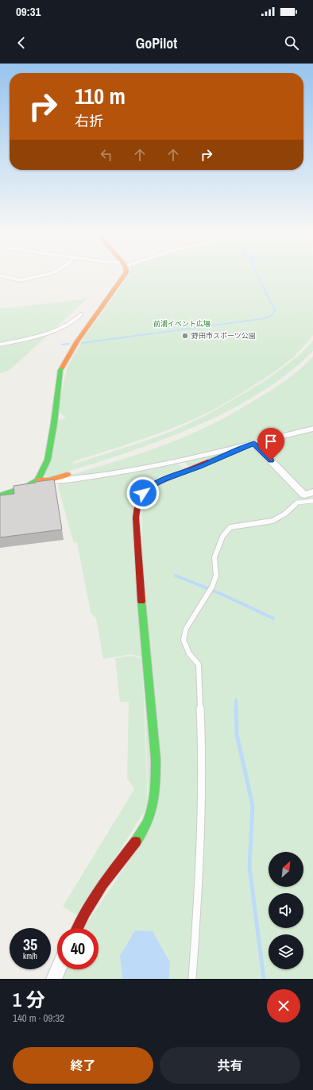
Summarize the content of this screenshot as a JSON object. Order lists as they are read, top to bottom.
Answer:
{
  "parks": ["前浦イベント広場"],
  "places": ["野田市スポーツ公園"],
  "north": "top right",
  "page": {
    "status": "09:31",
    "header": "GoPilot",
    "turn": ["110 m", "右折"],
    "speed": "35 km/h",
    "limit": "40",
    "heading": ["1 分", "140 m · 09:32"],
    "buttons": ["終了", "共有"]
  }
}
